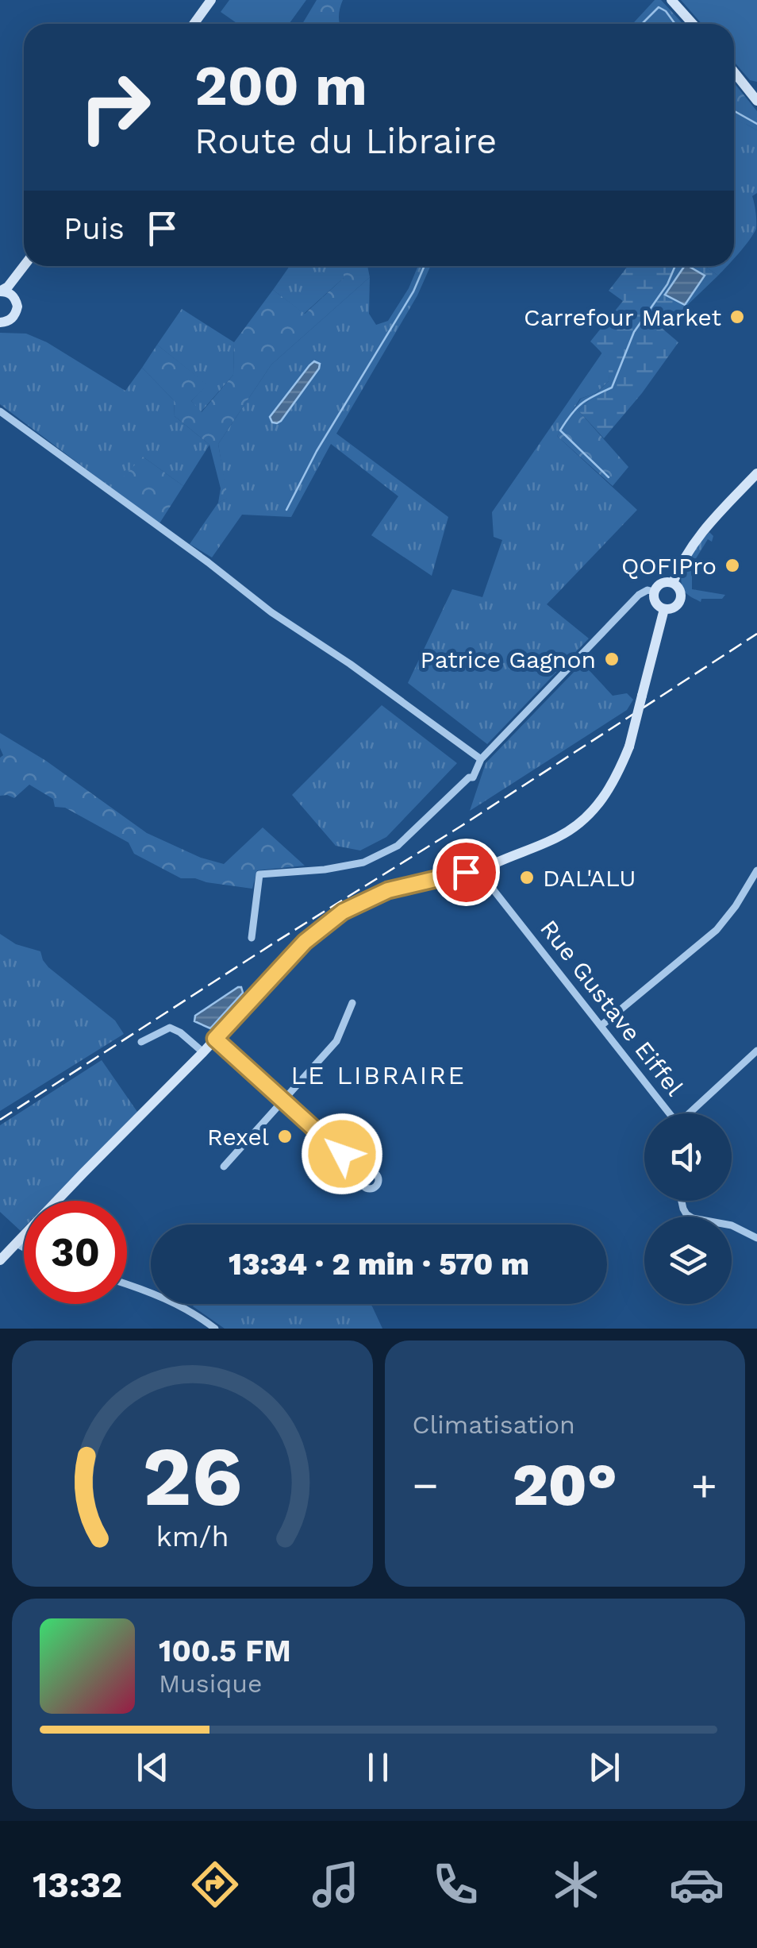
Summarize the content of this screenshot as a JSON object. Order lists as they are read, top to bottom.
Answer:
{
  "streets": {
    "street": ["Rue Gustave Eiffel"]
  },
  "districts": ["LE LIBRAIRE"],
  "places": [
    "Carrefour Market",
    "QOFIPro",
    "Patrice Gagnon",
    "DAL'ALU",
    "Rexel"
  ],
  "page": {
    "turn": ["200 m", "Route du Libraire"],
    "then": "Puis",
    "limit": "30",
    "trip": "13:34 · 2 min · 570 m",
    "tile": "Climatisation",
    "heat": ["−", "20°", "+"],
    "song": ["100.5 FM", "Musique"],
    "tabs": "13:32",
    "gauge": ["26", "km/h"]
  }
}
